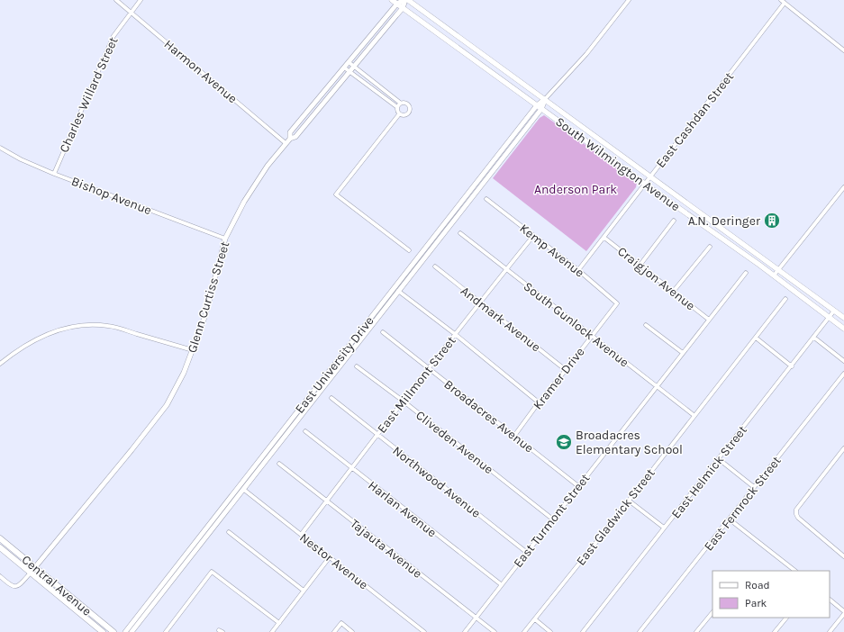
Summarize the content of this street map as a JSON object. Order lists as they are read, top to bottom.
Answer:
{
  "streets": {
    "main road": ["South Wilmington Avenue", "Central Avenue"],
    "street": [
      "Harmon Avenue",
      "Charles Willard Street",
      "East Cashdan Street",
      "Bishop Avenue",
      "Kemp Avenue",
      "Craigjon Avenue",
      "Glenn Curtiss Street",
      "Andmark Avenue",
      "South Gunlock Avenue",
      "East University Drive",
      "Kramer Drive",
      "East Millmont Street",
      "Broadacres Avenue",
      "Cliveden Avenue",
      "East Helmick Street",
      "Northwood Avenue",
      "East Fernrock Street",
      "Harlan Avenue",
      "East Gladwick Street",
      "East Turmont Street",
      "Tajauta Avenue",
      "Nestor Avenue"
    ]
  },
  "crossings": [
    ["Harmon Avenue", "Charles Willard Street"],
    ["Harmon Avenue", "Glenn Curtiss Street"],
    ["Charles Willard Street", "Bishop Avenue"],
    ["East Cashdan Street", "South Wilmington Avenue"],
    ["East Cashdan Street", "Kemp Avenue"],
    ["East Cashdan Street", "Craigjon Avenue"],
    ["South Wilmington Avenue", "Glenn Curtiss Street"],
    ["South Wilmington Avenue", "East University Drive"],
    ["South Wilmington Avenue", "East Helmick Street"],
    ["Bishop Avenue", "Glenn Curtiss Street"],
    ["Kemp Avenue", "Kramer Drive"],
    ["Kemp Avenue", "East Millmont Street"],
    ["Craigjon Avenue", "East Turmont Street"],
    ["Glenn Curtiss Street", "Central Avenue"],
    ["Andmark Avenue", "Kramer Drive"],
    ["Andmark Avenue", "East Millmont Street"],
    ["South Gunlock Avenue", "Kramer Drive"],
    ["South Gunlock Avenue", "East Millmont Street"],
    ["South Gunlock Avenue", "East Gladwick Street"],
    ["South Gunlock Avenue", "East Turmont Street"],
    ["East University Drive", "Nestor Avenue"],
    ["Kramer Drive", "Broadacres Avenue"],
    ["East Millmont Street", "Broadacres Avenue"],
    ["East Millmont Street", "Cliveden Avenue"],
    ["East Millmont Street", "Northwood Avenue"],
    ["East Millmont Street", "Harlan Avenue"],
    ["East Millmont Street", "Tajauta Avenue"],
    ["East Millmont Street", "Nestor Avenue"],
    ["Broadacres Avenue", "East Turmont Street"],
    ["Cliveden Avenue", "East Turmont Street"],
    ["Northwood Avenue", "East Turmont Street"],
    ["Harlan Avenue", "East Turmont Street"],
    ["East Turmont Street", "Tajauta Avenue"]
  ],
  "parks": ["Anderson Park"],
  "places": {
    "building": ["A.N. Deringer"],
    "school or university": ["Broadacres Elementary School"]
  },
  "legend": ["Road", "Park"]
}
